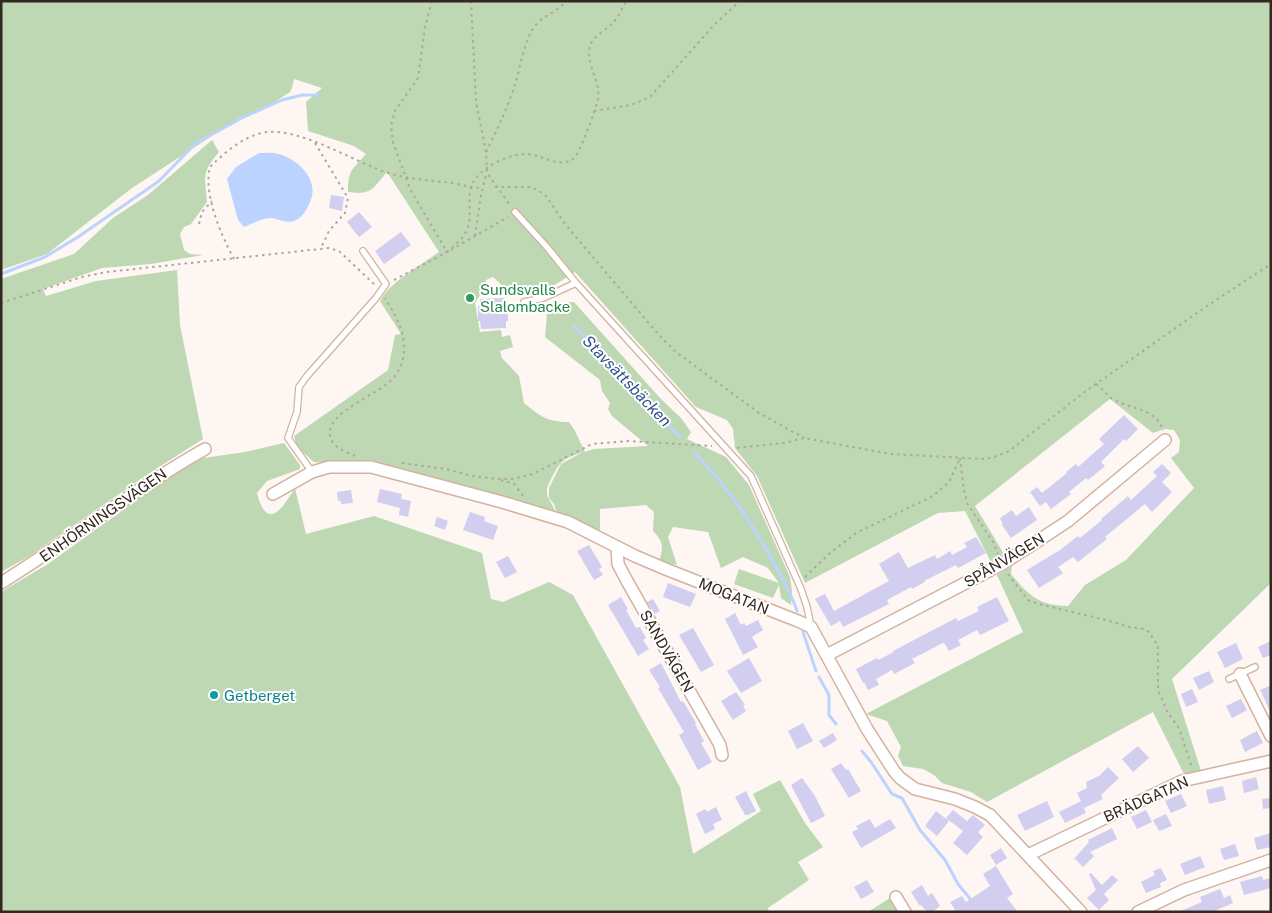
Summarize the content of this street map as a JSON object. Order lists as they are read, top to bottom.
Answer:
{
  "streets": {
    "street": [
      "ENHÖRNINGSVÄGEN",
      "SPÅNVÄGEN",
      "MOGATAN",
      "SANDVÄGEN",
      "BRÄDGATAN"
    ]
  },
  "crossings": [
    ["MOGATAN", "SANDVÄGEN"]
  ],
  "water": ["Stavsättsbäcken"],
  "places": ["Sundsvalls Slalombacke", "Getberget"]
}
